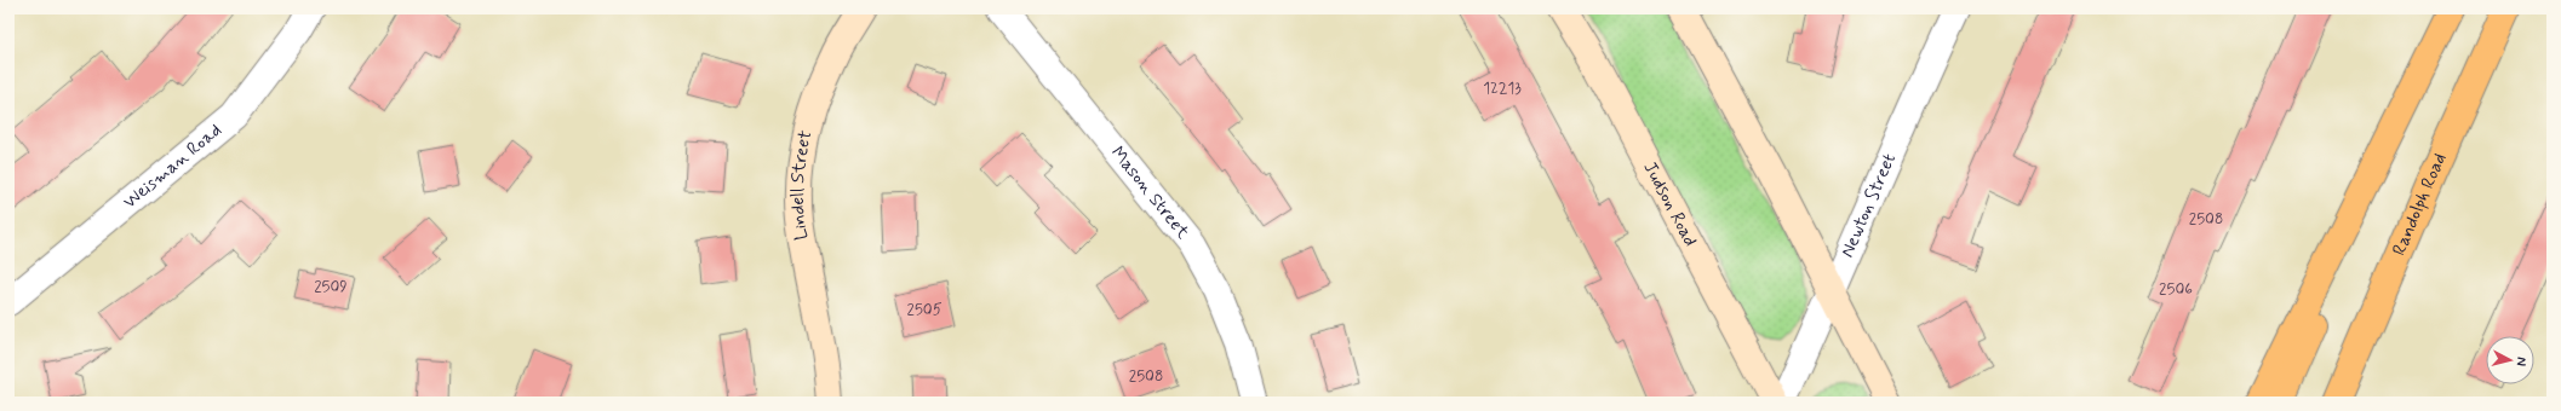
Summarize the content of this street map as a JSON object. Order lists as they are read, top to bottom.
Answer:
{
  "streets": {
    "main road": ["Randolph Road"],
    "street": [
      "Weisman Road",
      "Lindell Street",
      "Mason Street",
      "Judson Road",
      "Newton Street"
    ]
  },
  "house_numbers": [
    "12213",
    "2508",
    "2509",
    "2506",
    "2505",
    "2508"
  ],
  "north": "right"
}
